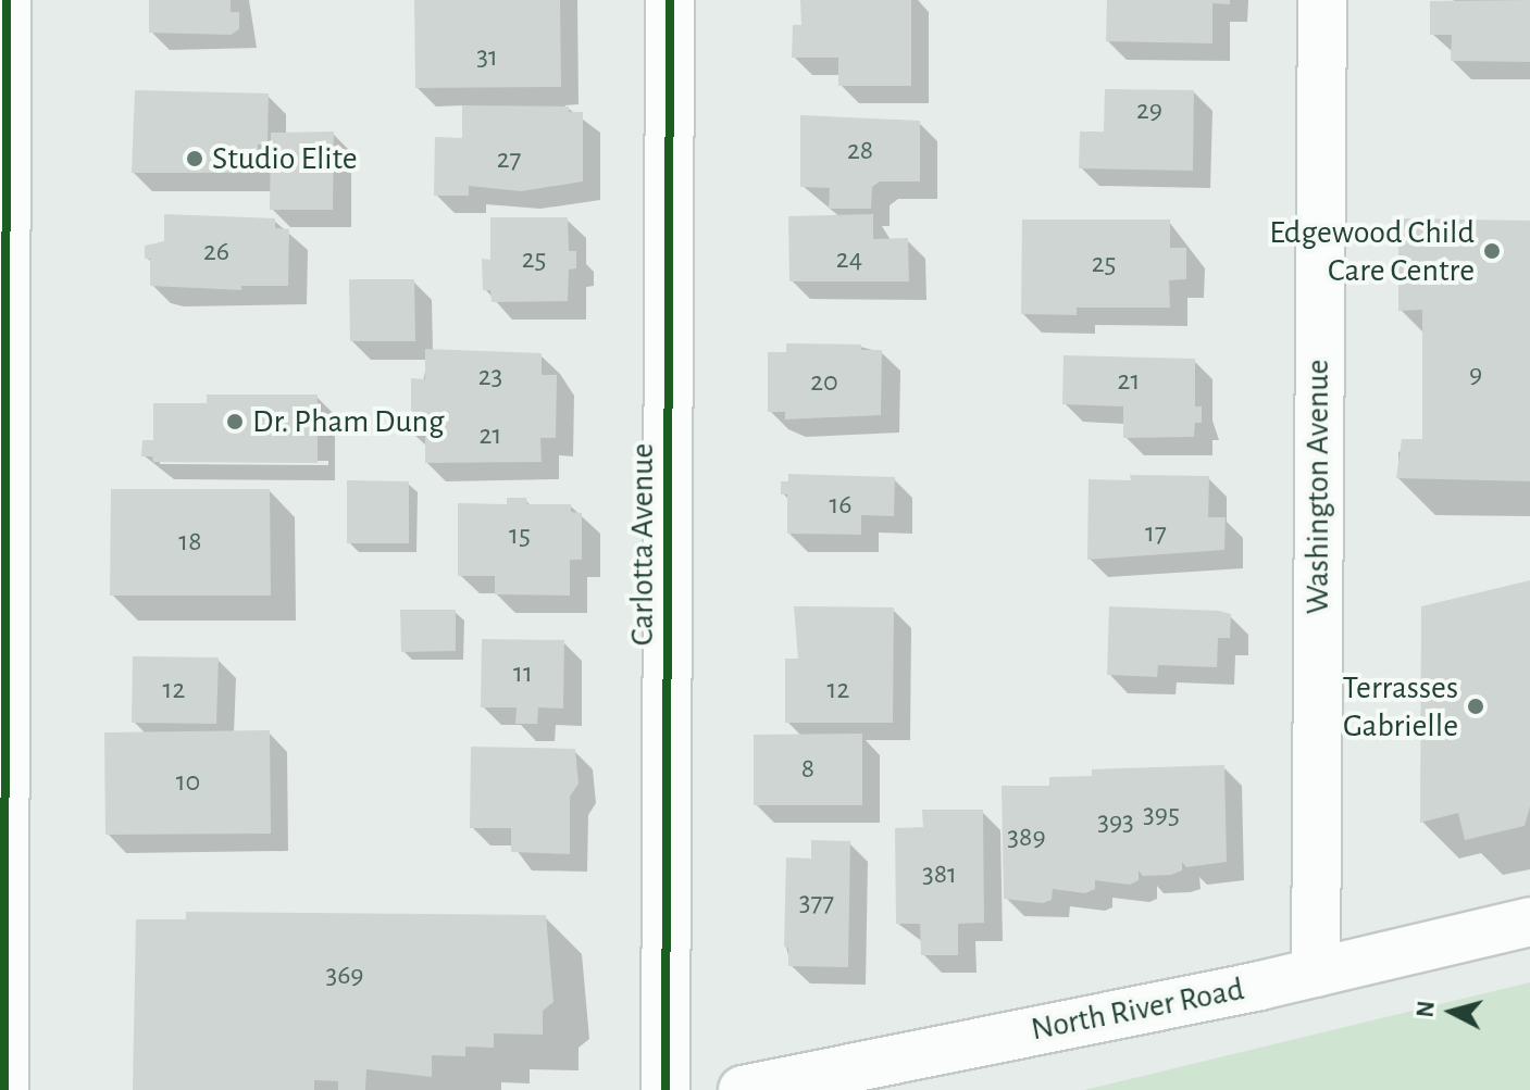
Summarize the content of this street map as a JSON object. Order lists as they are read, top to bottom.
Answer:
{
  "streets": {
    "street": ["Washington Avenue", "Carlotta Avenue", "North River Road"]
  },
  "crossings": [
    ["Washington Avenue", "North River Road"]
  ],
  "places": [
    "Studio Elite",
    "Edgewood Child Care Centre",
    "Dr. Pham Dung",
    "Terrasses Gabrielle"
  ],
  "house_numbers": [
    "31",
    "29",
    "28",
    "27",
    "26",
    "25",
    "24",
    "25",
    "9",
    "23",
    "21",
    "20",
    "21",
    "16",
    "17",
    "15",
    "18",
    "11",
    "12",
    "12",
    "8",
    "10",
    "395",
    "393",
    "389",
    "381",
    "377",
    "369"
  ],
  "north": "left"
}
